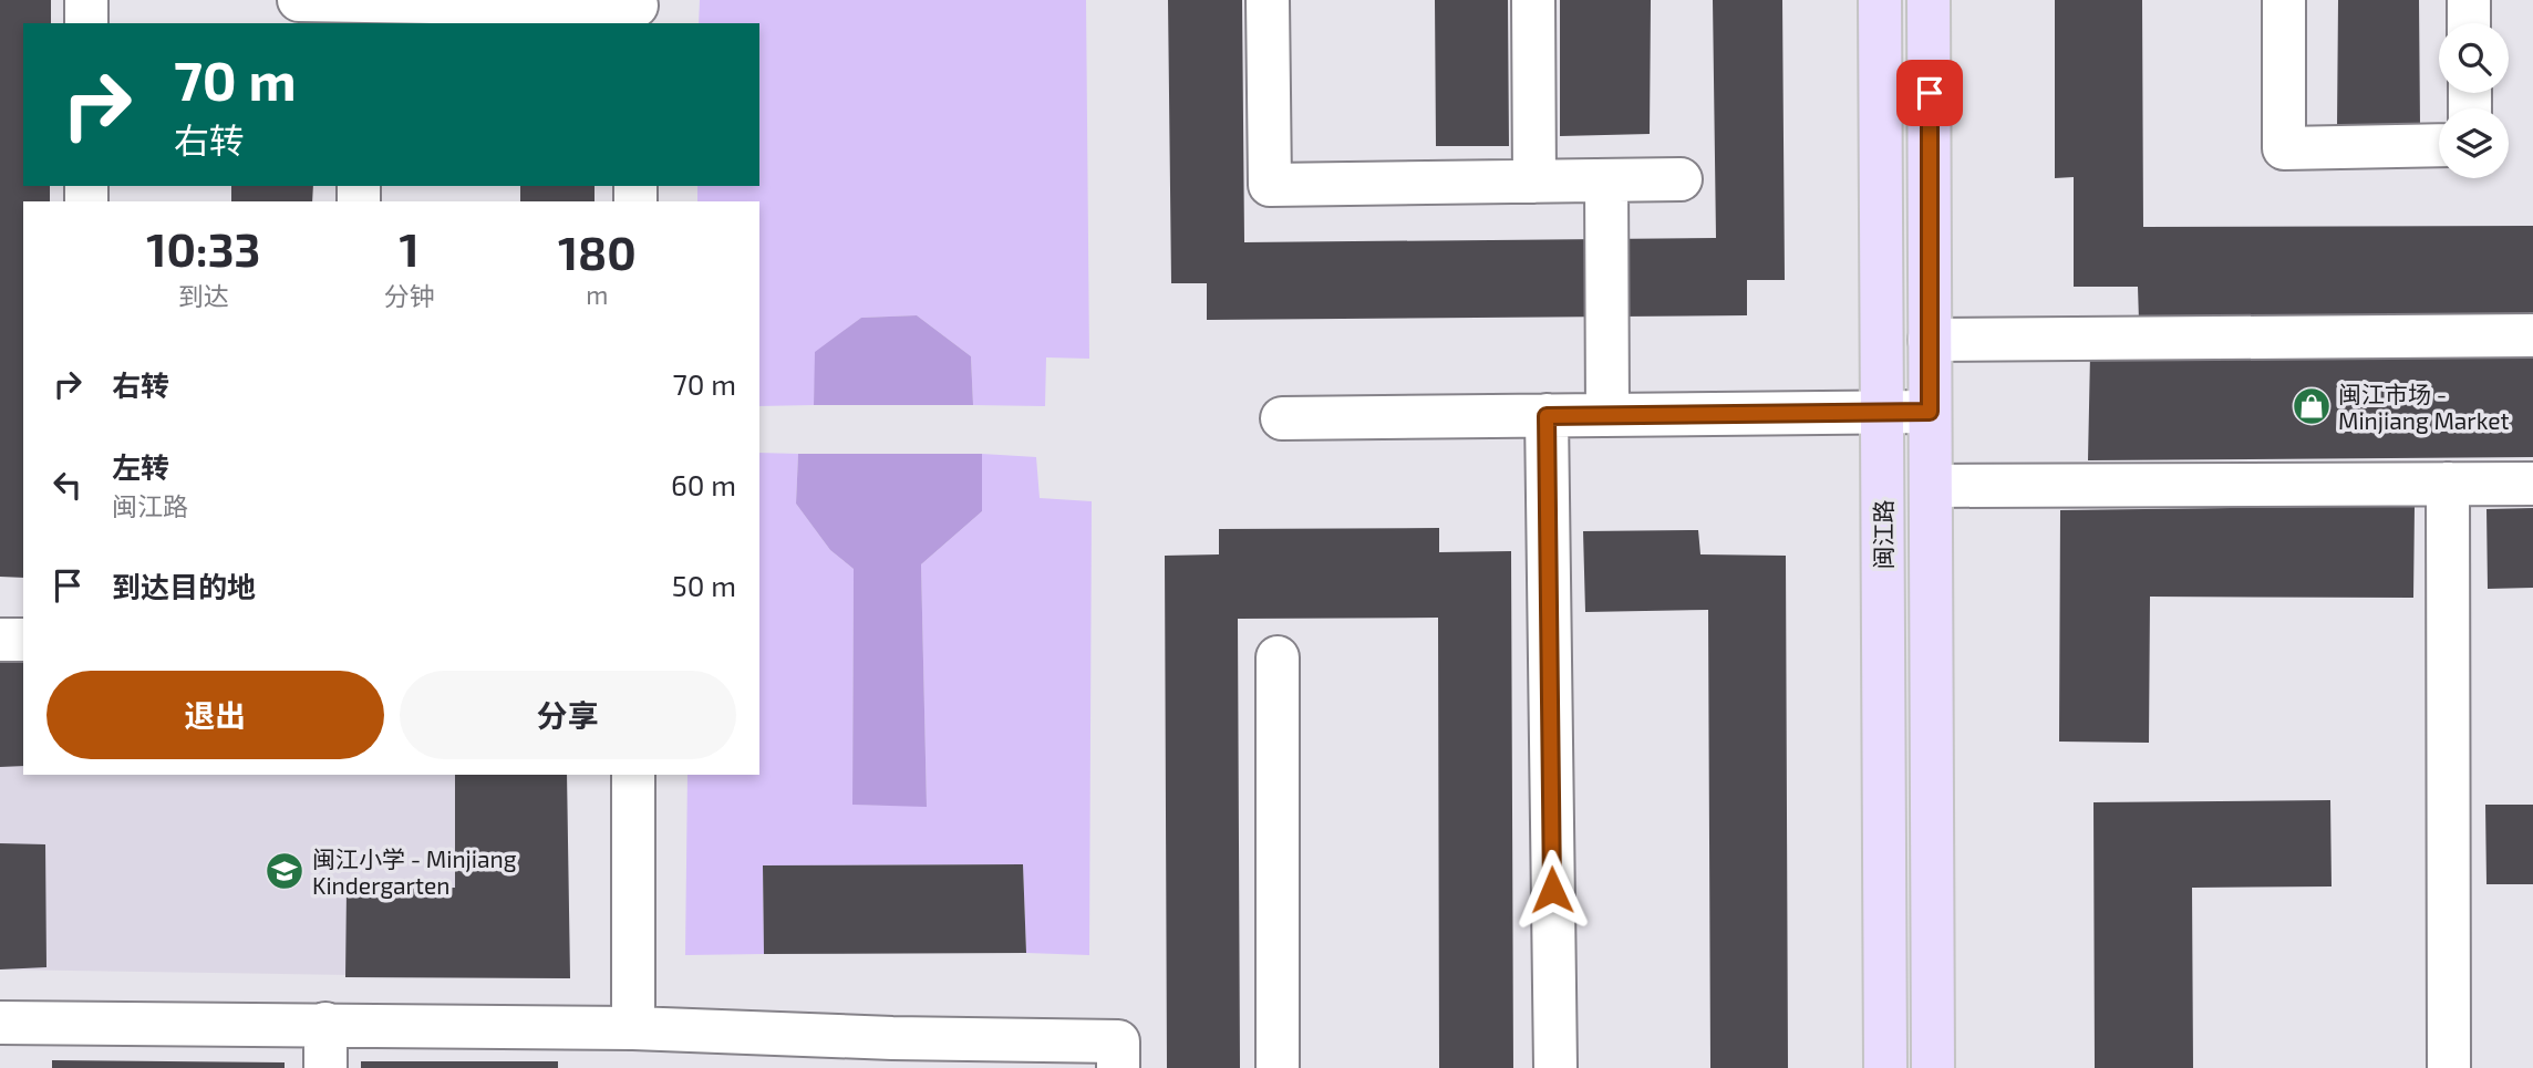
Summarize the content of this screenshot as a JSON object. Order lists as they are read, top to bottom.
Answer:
{
  "streets": {
    "main road": ["闽江路"]
  },
  "places": {
    "shop": ["闽江市场 - Minjiang Market"],
    "school or university": ["闽江小学 - Minjiang Kindergarten"]
  },
  "page": {
    "turn": ["70 m", "右转"],
    "eta": [
      "10:33",
      "到达",
      "1",
      "分钟",
      "180",
      "m"
    ],
    "list": [
      {
        "name": "右转",
        "value": "70 m"
      },
      {
        "name": "左转",
        "note": "闽江路",
        "value": "60 m"
      },
      {
        "name": "到达目的地",
        "value": "50 m"
      }
    ],
    "buttons": ["退出", "分享"]
  }
}
